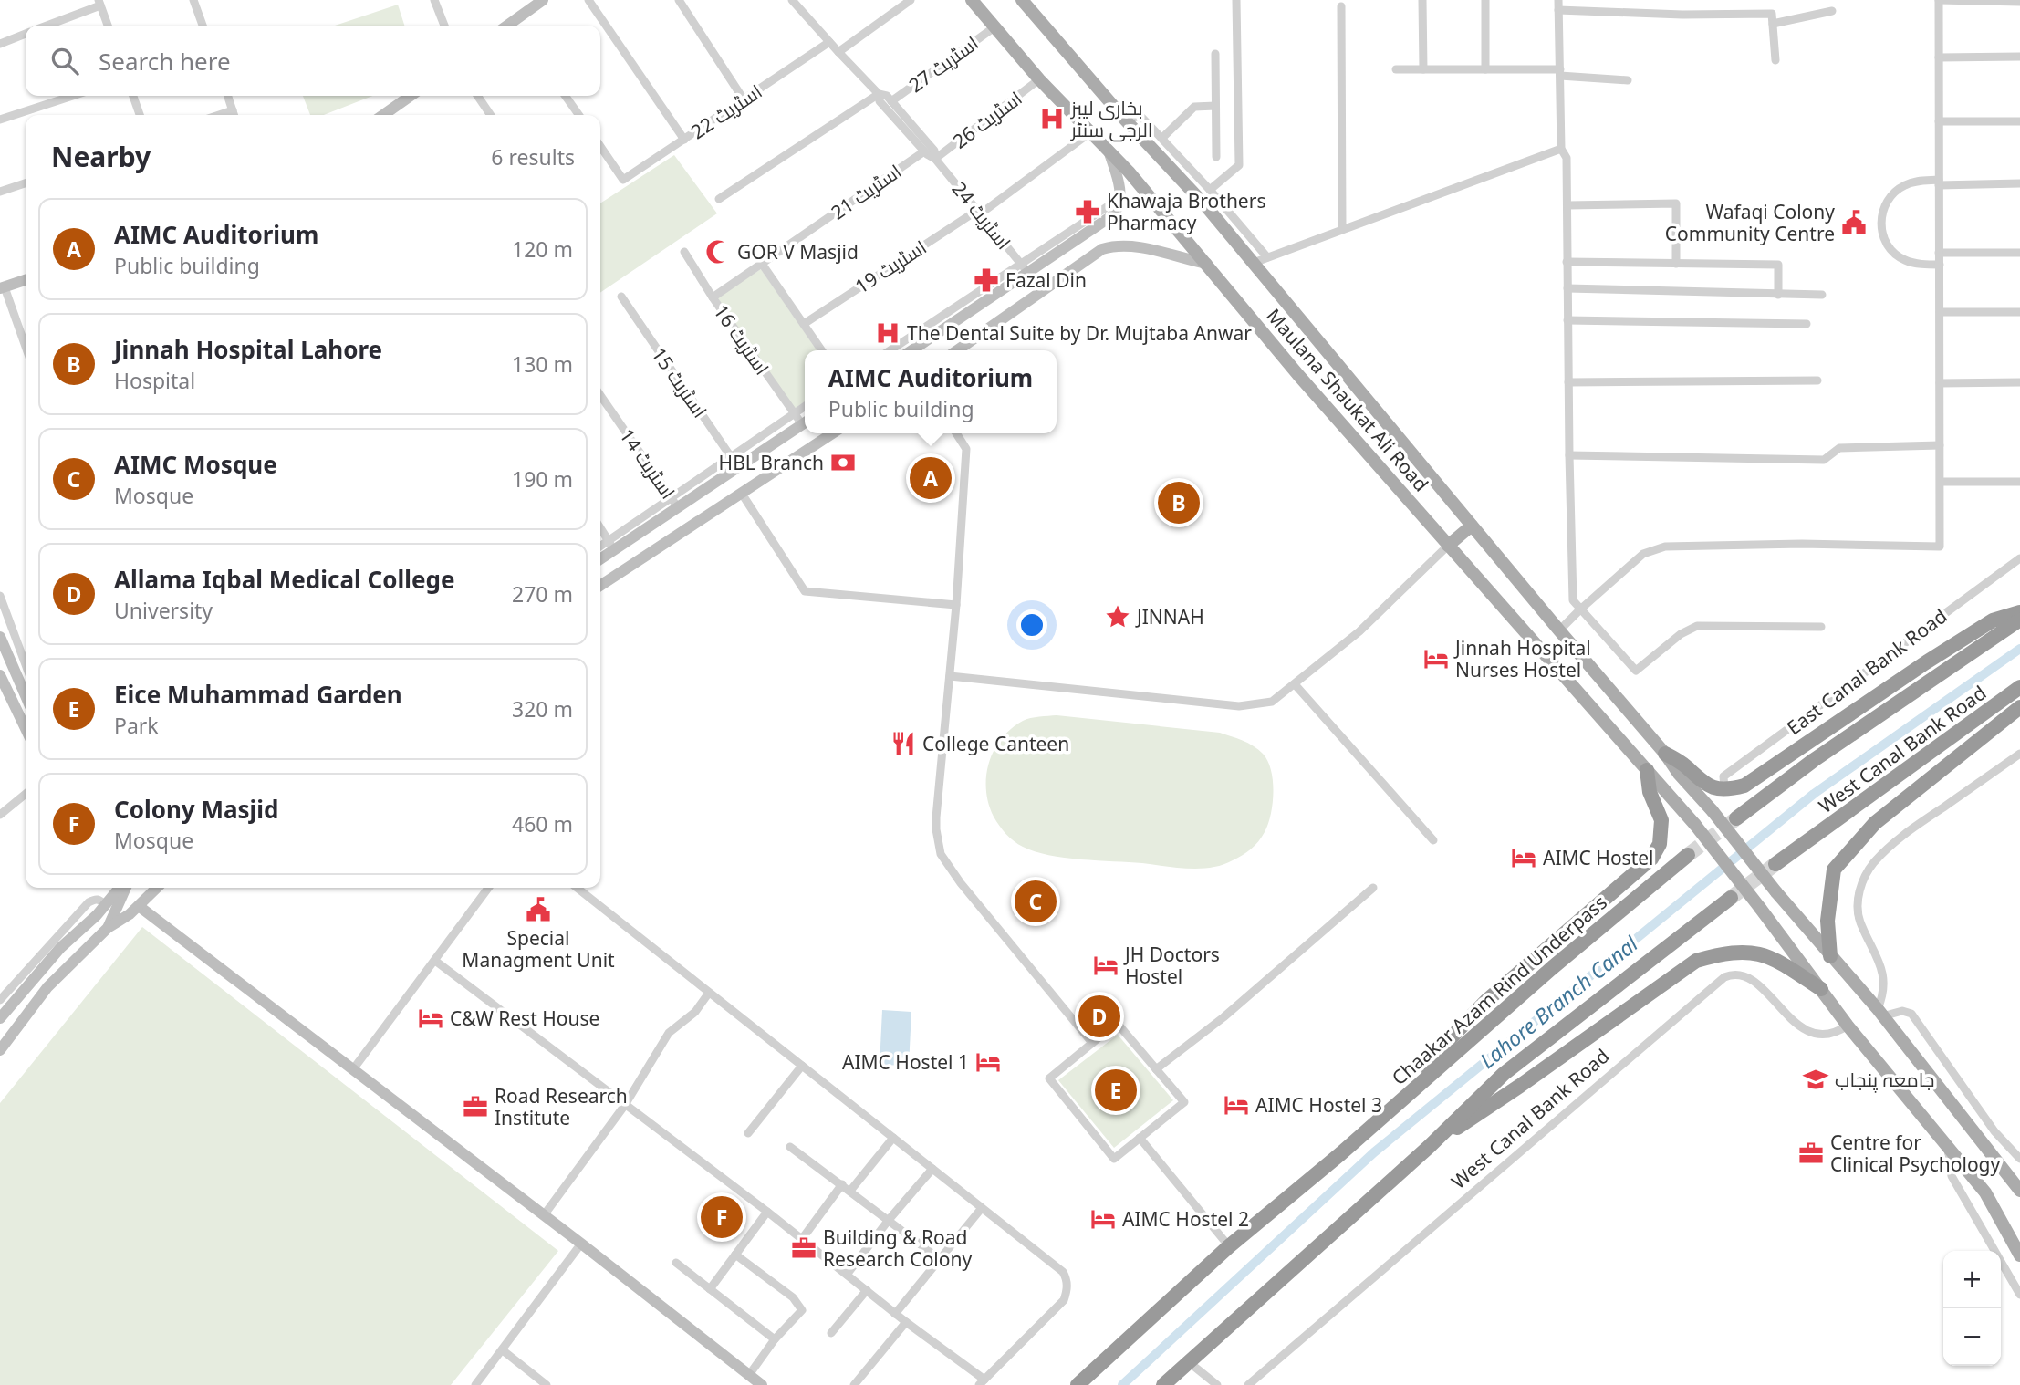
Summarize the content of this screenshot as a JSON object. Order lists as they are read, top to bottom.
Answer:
{
  "streets": {
    "highway": ["West Canal Bank Road", "Chaakar Azam Rind Underpass"],
    "main road": ["Maulana Shaukat Ali Road"],
    "street": [
      "اسٹریٹ 27",
      "اسٹریٹ 22",
      "اسٹریٹ 26",
      "اسٹریٹ 21",
      "اسٹریٹ 24",
      "اسٹریٹ 19",
      "اسٹریٹ 16",
      "اسٹریٹ 15",
      "اسٹریٹ 14",
      "East Canal Bank Road"
    ]
  },
  "crossings": [
    ["اسٹریٹ 27", "اسٹریٹ 24"],
    ["اسٹریٹ 27", "Maulana Shaukat Ali Road"],
    ["اسٹریٹ 22", "اسٹریٹ 24"],
    ["اسٹریٹ 26", "اسٹریٹ 24"],
    ["اسٹریٹ 26", "Maulana Shaukat Ali Road"],
    ["اسٹریٹ 21", "اسٹریٹ 24"],
    ["اسٹریٹ 21", "اسٹریٹ 16"],
    ["اسٹریٹ 24", "اسٹریٹ 19"],
    ["اسٹریٹ 19", "Maulana Shaukat Ali Road"]
  ],
  "water": ["Lahore Branch Canal"],
  "places": {
    "hospital": ["بخاری لیبز الرجی سنٹر", "The Dental Suite by Dr. Mujtaba Anwar"],
    "pharmacy": ["Khawaja Brothers Pharmacy", "Fazal Din"],
    "public building": ["Wafaqi Colony Community Centre", "Special Managment Unit"],
    "mosque": ["GOR V Masjid"],
    "bank": ["HBL Branch"],
    "place": ["JINNAH"],
    "hotel": [
      "Jinnah Hospital Nurses Hostel",
      "AIMC Hostel",
      "JH Doctors Hostel",
      "C&W Rest House",
      "AIMC Hostel 1",
      "AIMC Hostel 3",
      "AIMC Hostel 2"
    ],
    "restaurant": ["College Canteen"],
    "school or university": ["جامعہ پنجاب"],
    "office": ["Road Research Institute", "Centre for Clinical Psychology", "Building & Road Research Colony"]
  },
  "page": {
    "search": "Search here",
    "heading": ["Nearby", "6 results"],
    "list": [
      {
        "mark": "A",
        "name": "AIMC Auditorium",
        "note": "Public building",
        "value": "120 m"
      },
      {
        "mark": "B",
        "name": "Jinnah Hospital Lahore",
        "note": "Hospital",
        "value": "130 m"
      },
      {
        "mark": "C",
        "name": "AIMC Mosque",
        "note": "Mosque",
        "value": "190 m"
      },
      {
        "mark": "D",
        "name": "Allama Iqbal Medical College",
        "note": "University",
        "value": "270 m"
      },
      {
        "mark": "E",
        "name": "Eice Muhammad Garden",
        "note": "Park",
        "value": "320 m"
      },
      {
        "mark": "F",
        "name": "Colony Masjid",
        "note": "Mosque",
        "value": "460 m"
      }
    ],
    "popup": ["AIMC Auditorium", "Public building"],
    "pins": [
      "A",
      "B",
      "C",
      "D",
      "E",
      "F"
    ],
    "map_buttons": ["+", "−"]
  }
}
